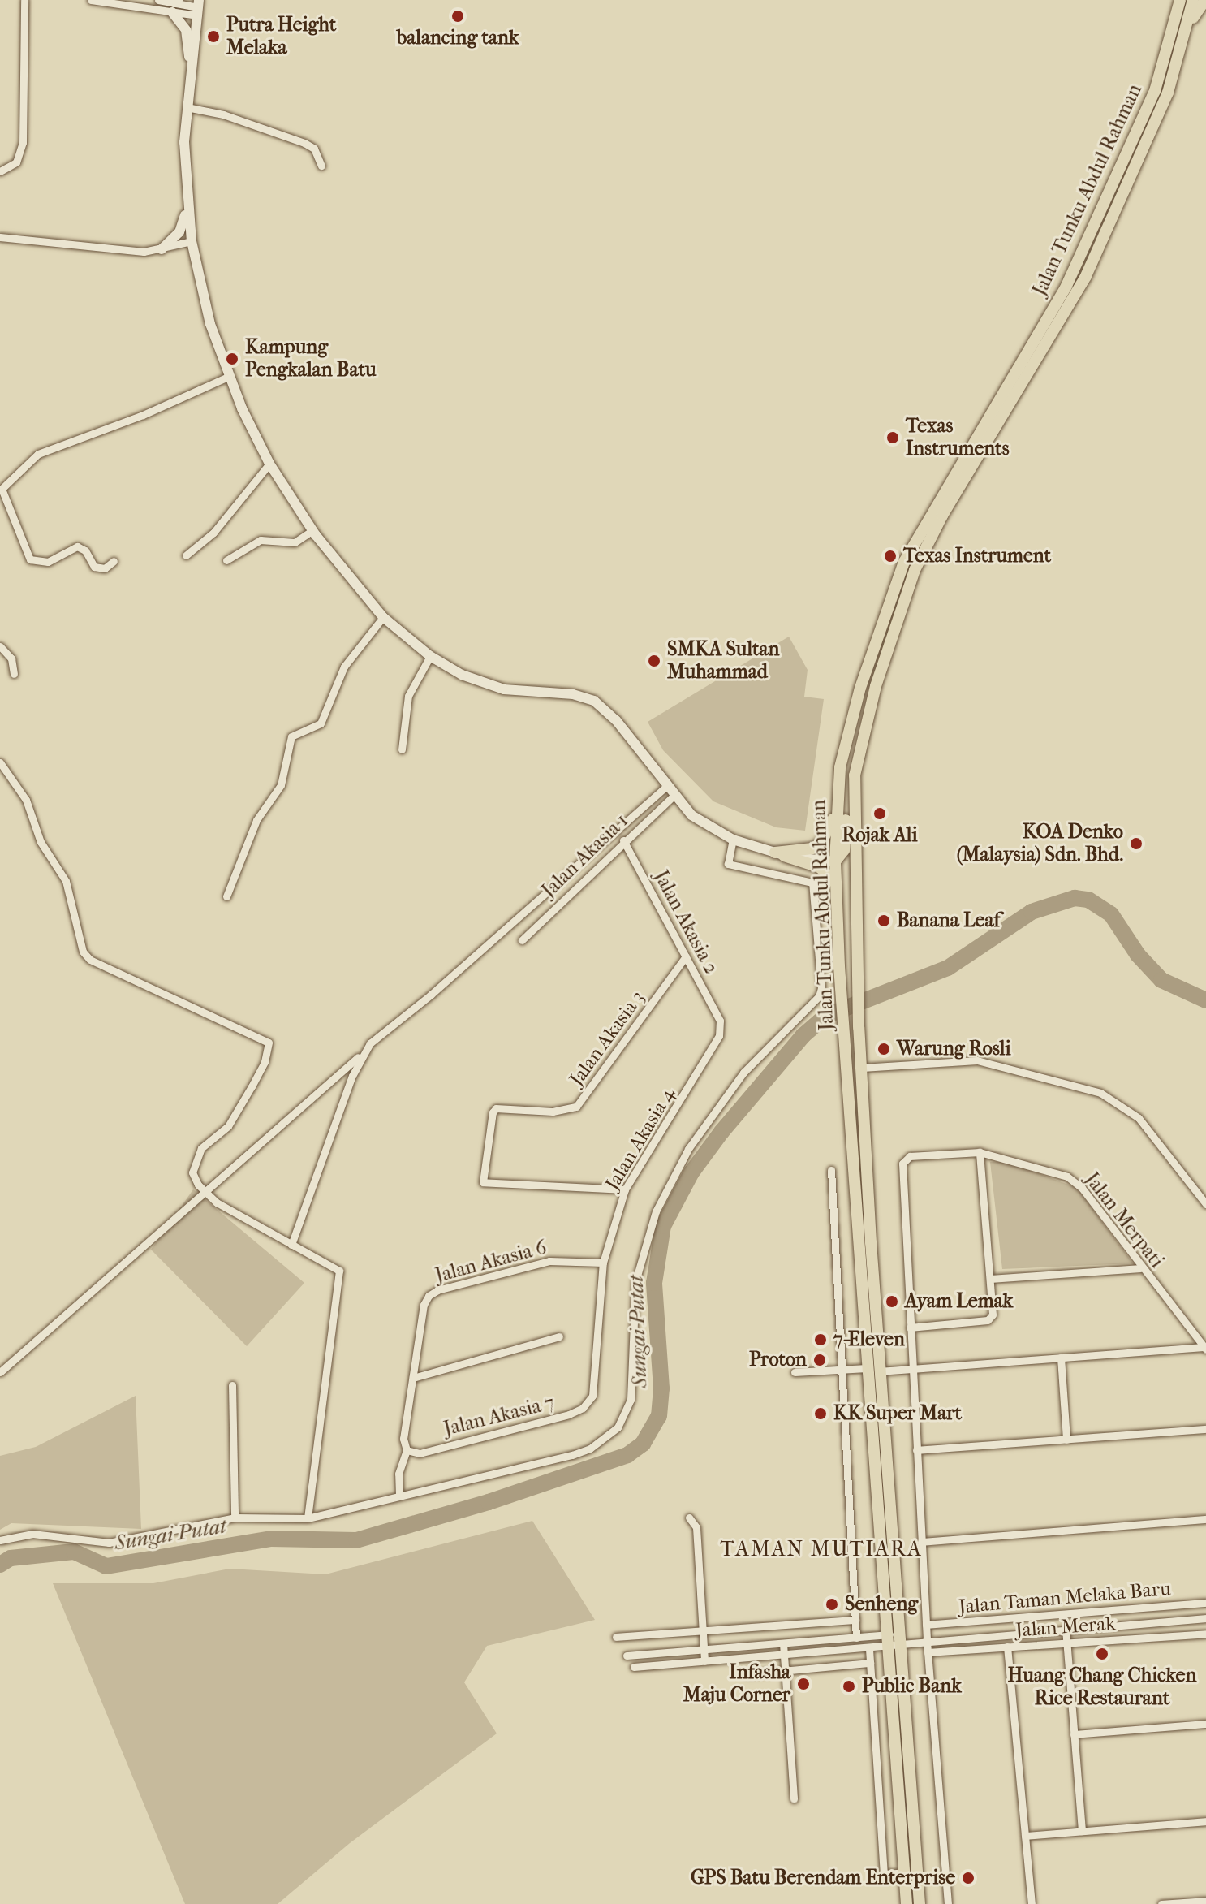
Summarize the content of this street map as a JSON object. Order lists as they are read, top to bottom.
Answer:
{
  "streets": {
    "main road": ["Jalan Tunku Abdul Rahman"],
    "street": [
      "Jalan Akasia 1",
      "Jalan Akasia 2",
      "Jalan Akasia 3",
      "Jalan Akasia 4",
      "Jalan Merpati",
      "Jalan Akasia 6",
      "Jalan Akasia 7",
      "Jalan Taman Melaka Baru",
      "Jalan Merak"
    ]
  },
  "crossings": [
    ["Jalan Akasia 1", "Jalan Akasia 2"],
    ["Jalan Akasia 2", "Jalan Akasia 3"],
    ["Jalan Akasia 2", "Jalan Akasia 4"],
    ["Jalan Akasia 3", "Jalan Akasia 4"],
    ["Jalan Akasia 4", "Jalan Akasia 6"],
    ["Jalan Akasia 4", "Jalan Akasia 7"],
    ["Jalan Akasia 6", "Jalan Akasia 7"]
  ],
  "districts": ["TAMAN MUTIARA"],
  "water": ["Sungai Putat"],
  "places": [
    "balancing tank",
    "Putra Height Melaka",
    "Kampung Pengkalan Batu",
    "Texas Instruments",
    "Texas Instrument",
    "SMKA Sultan Muhammad",
    "Rojak Ali",
    "KOA Denko (Malaysia) Sdn. Bhd.",
    "Banana Leaf",
    "Warung Rosli",
    "Ayam Lemak",
    "7-Eleven",
    "Proton",
    "KK Super Mart",
    "Senheng",
    "Huang Chang Chicken Rice Restaurant",
    "Infasha Maju Corner",
    "Public Bank",
    "GPS Batu Berendam Enterprise"
  ]
}
